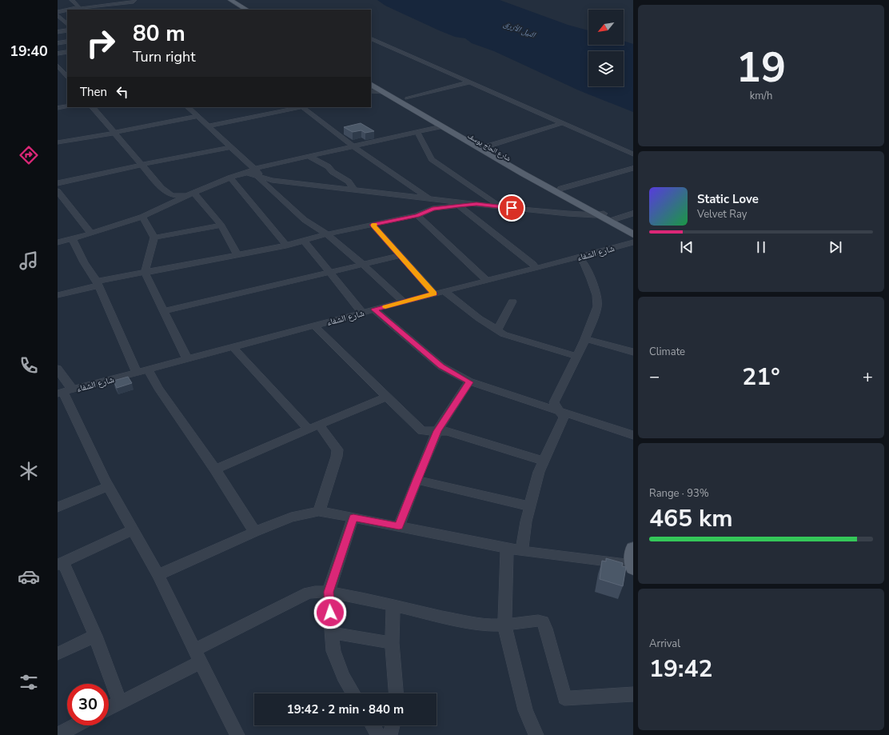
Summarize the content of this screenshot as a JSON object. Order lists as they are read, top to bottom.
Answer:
{
  "streets": {
    "main road": ["شارع الحاج يوسف"],
    "street": ["شارع الشفاء"]
  },
  "water": ["النيل الأزرق"],
  "north": "bottom left",
  "page": {
    "tabs": "19:40",
    "tile": [
      ["19", "km/h"],
      "Climate",
      ["Range · 93%", "465 km"],
      ["Arrival", "19:42"]
    ],
    "turn": ["80 m", "Turn right"],
    "then": "Then",
    "song": ["Static Love", "Velvet Ray"],
    "heat": ["−", "21°", "+"],
    "limit": "30",
    "trip": "19:42 · 2 min · 840 m"
  }
}
